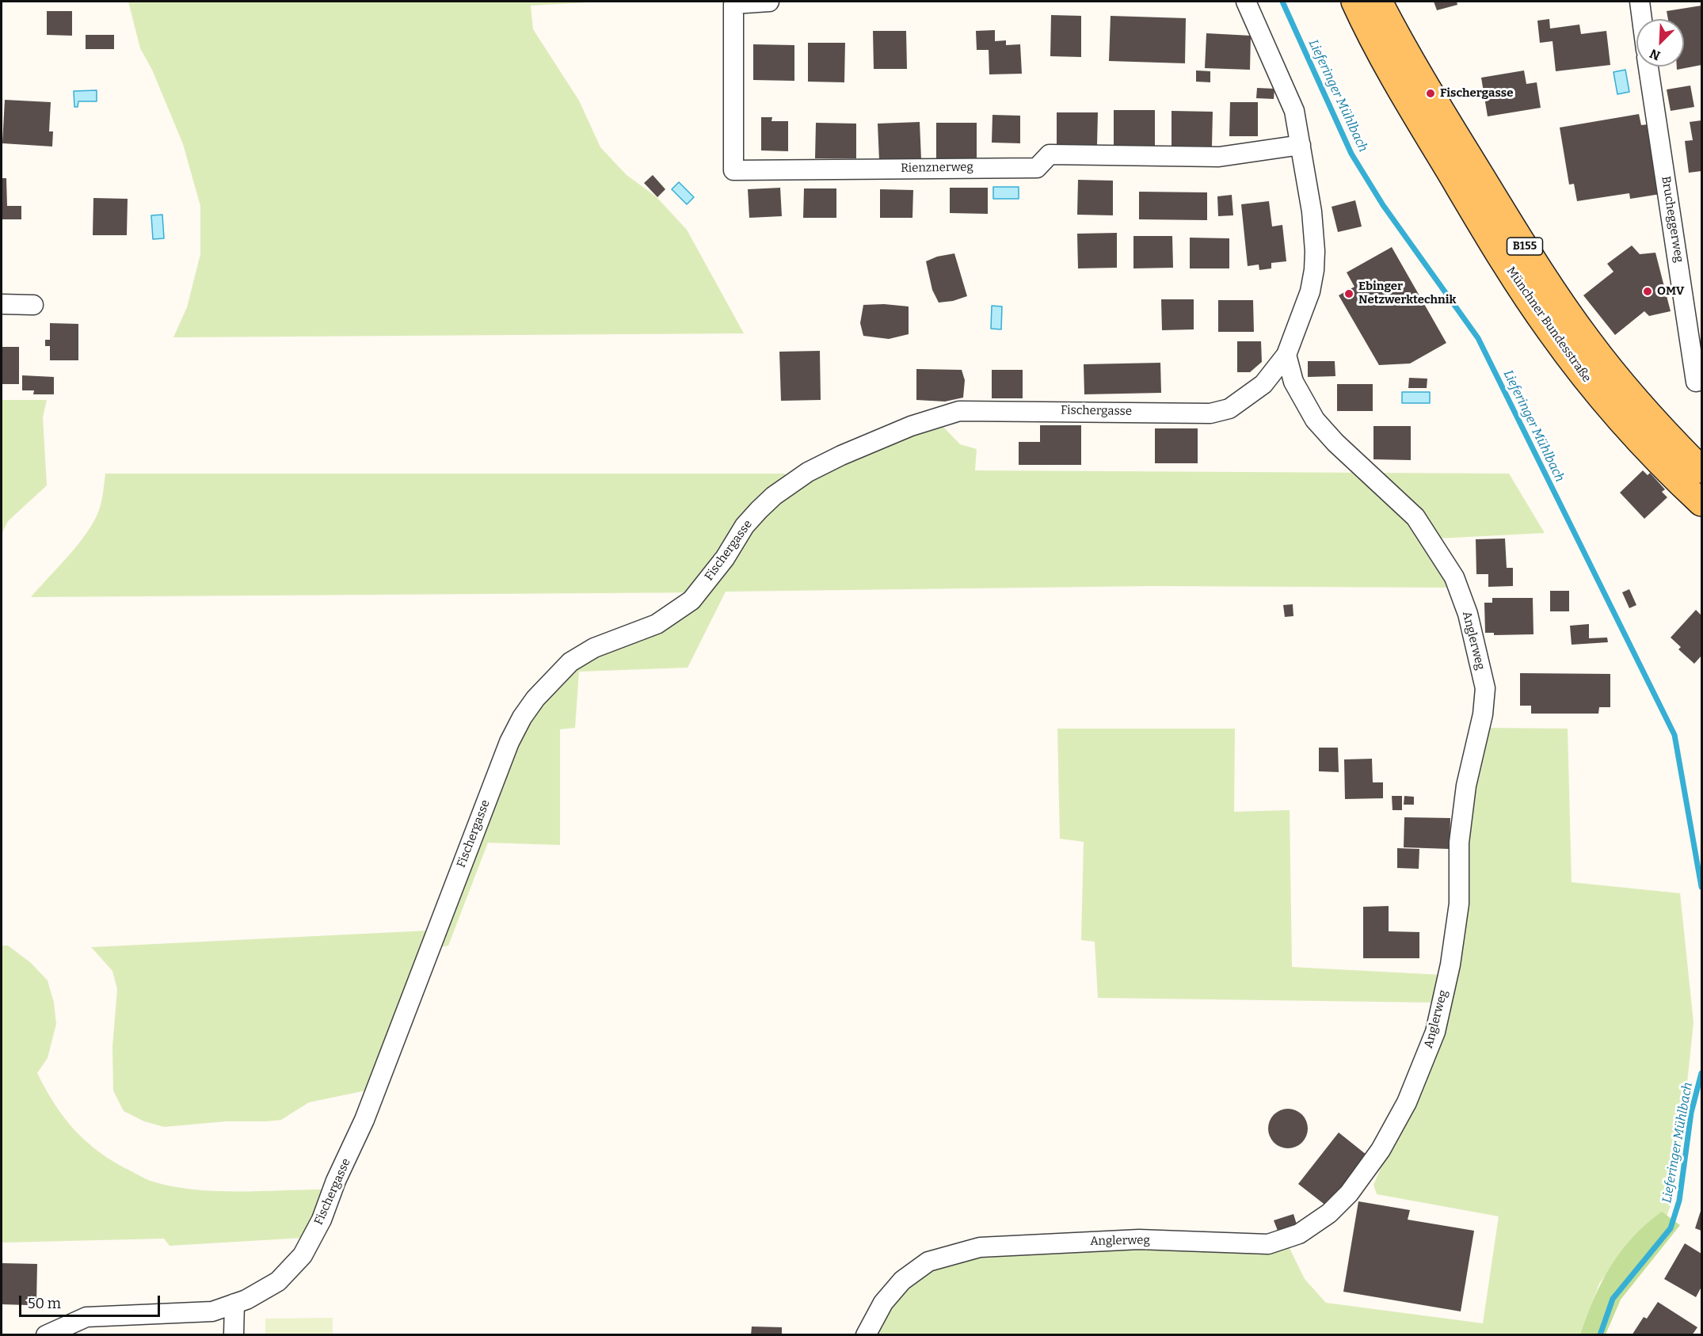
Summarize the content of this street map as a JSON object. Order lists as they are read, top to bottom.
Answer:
{
  "streets": {
    "main road": ["B155", "Münchner Bundesstraße"],
    "street": [
      "Rienznerweg",
      "Brucheggerweg",
      "Fischergasse",
      "Anglerweg"
    ]
  },
  "crossings": [
    ["Rienznerweg", "Fischergasse"],
    ["Fischergasse", "Anglerweg"]
  ],
  "water": ["Lieferinger Mühlbach"],
  "places": ["Fischergasse", "OMV", "Ebinger Netzwerktechnik"],
  "scale_bar": "50 m",
  "north": "bottom left"
}
